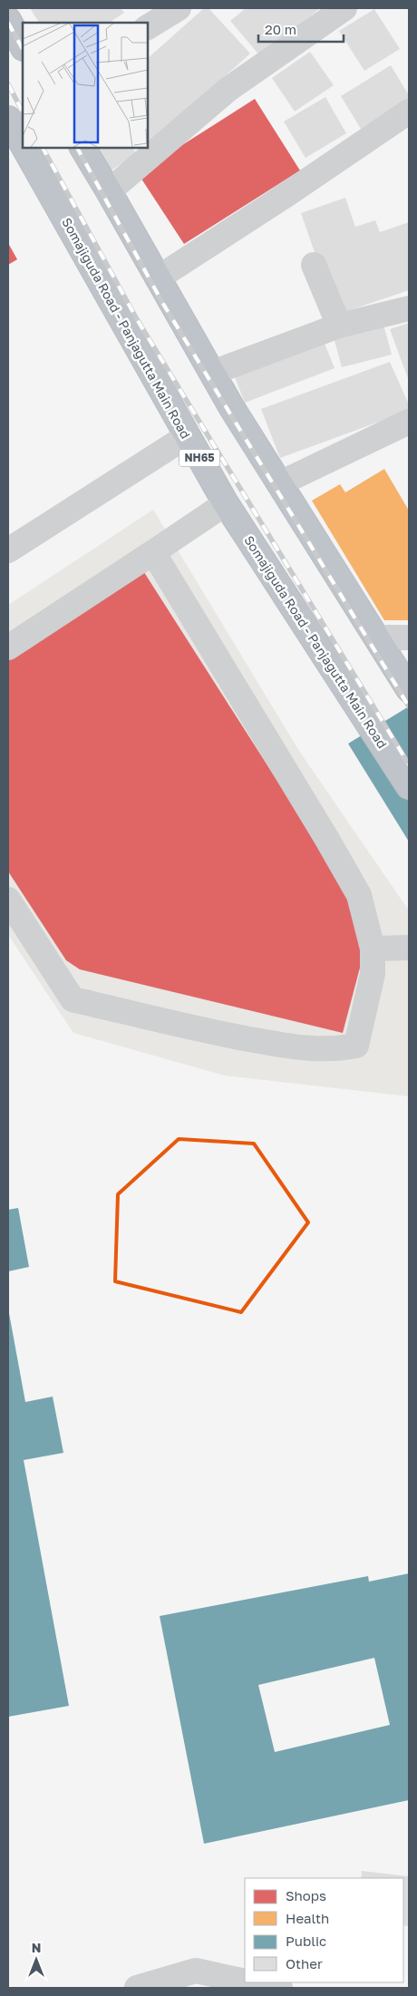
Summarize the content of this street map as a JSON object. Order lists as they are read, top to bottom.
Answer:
{
  "streets": {
    "highway": ["Somajiguda Road - Panjagutta Main Road", "NH65"]
  },
  "legend": [
    "Shops",
    "Health",
    "Public",
    "Other"
  ],
  "scale_bar": "20 m",
  "north": "top"
}
